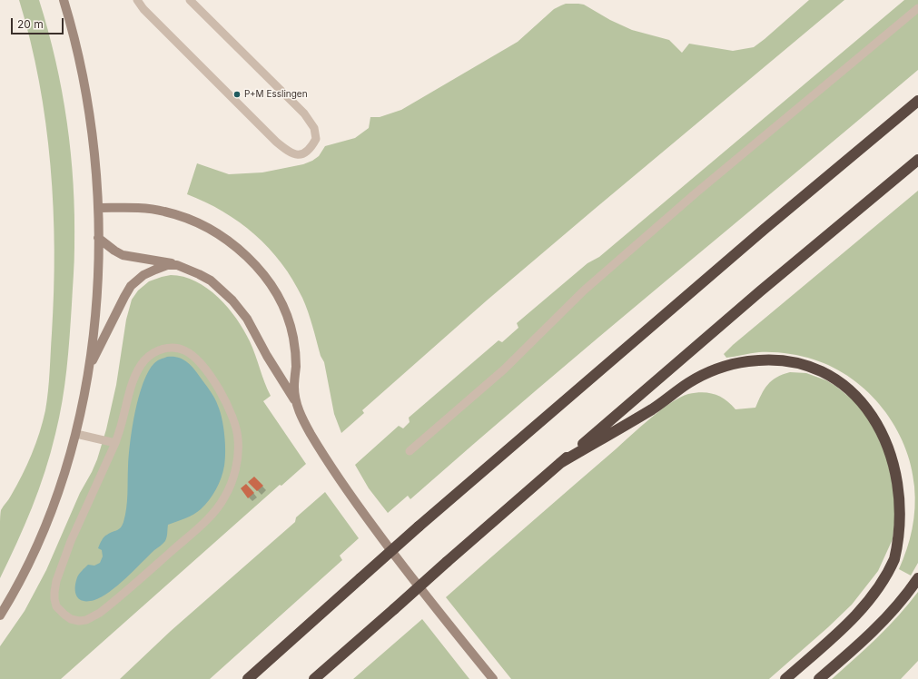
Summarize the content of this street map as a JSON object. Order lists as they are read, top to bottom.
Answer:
{
  "places": ["P+M Esslingen"],
  "scale_bar": "20 m"
}
